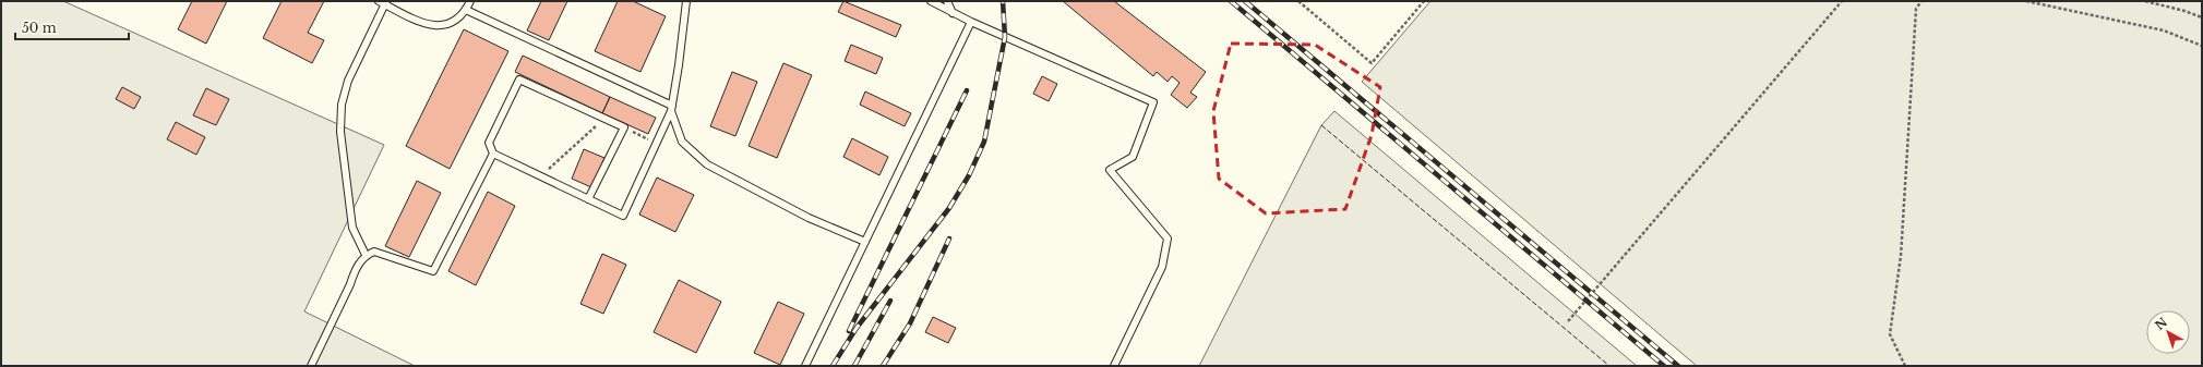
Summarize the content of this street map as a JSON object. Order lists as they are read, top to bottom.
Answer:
{
  "scale_bar": "50 m",
  "north": "top left"
}
